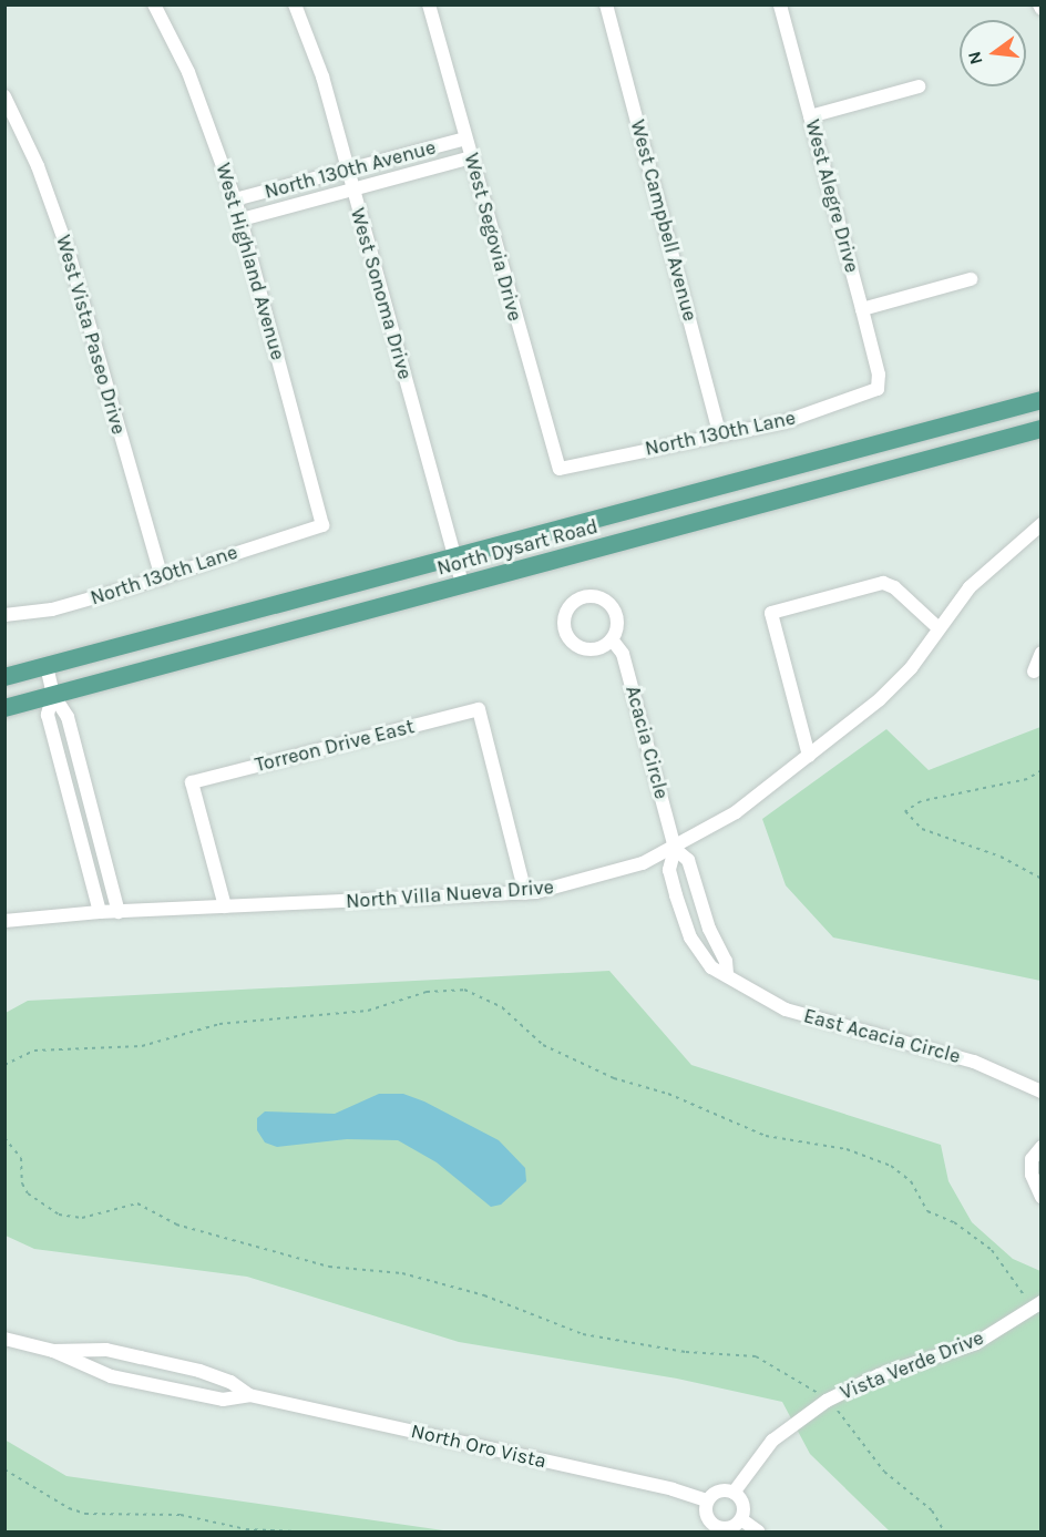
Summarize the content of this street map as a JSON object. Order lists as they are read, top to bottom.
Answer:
{
  "streets": {
    "main road": ["North Dysart Road"],
    "street": [
      "North 130th Avenue",
      "West Alegre Drive",
      "West Campbell Avenue",
      "West Segovia Drive",
      "West Highland Avenue",
      "West Sonoma Drive",
      "West Vista Paseo Drive",
      "North 130th Lane",
      "Acacia Circle",
      "Torreon Drive East",
      "North Villa Nueva Drive",
      "East Acacia Circle",
      "Vista Verde Drive",
      "North Oro Vista"
    ]
  },
  "crossings": [
    ["North 130th Avenue", "West Segovia Drive"],
    ["North 130th Avenue", "West Highland Avenue"],
    ["North 130th Avenue", "West Sonoma Drive"],
    ["West Alegre Drive", "North 130th Lane"],
    ["West Campbell Avenue", "North 130th Lane"],
    ["West Segovia Drive", "North 130th Lane"],
    ["West Highland Avenue", "North 130th Lane"],
    ["West Sonoma Drive", "North Dysart Road"],
    ["West Vista Paseo Drive", "North 130th Lane"],
    ["Acacia Circle", "North Villa Nueva Drive"],
    ["Acacia Circle", "East Acacia Circle"],
    ["Torreon Drive East", "North Villa Nueva Drive"],
    ["North Villa Nueva Drive", "East Acacia Circle"],
    ["Vista Verde Drive", "North Oro Vista"]
  ],
  "north": "left"
}
